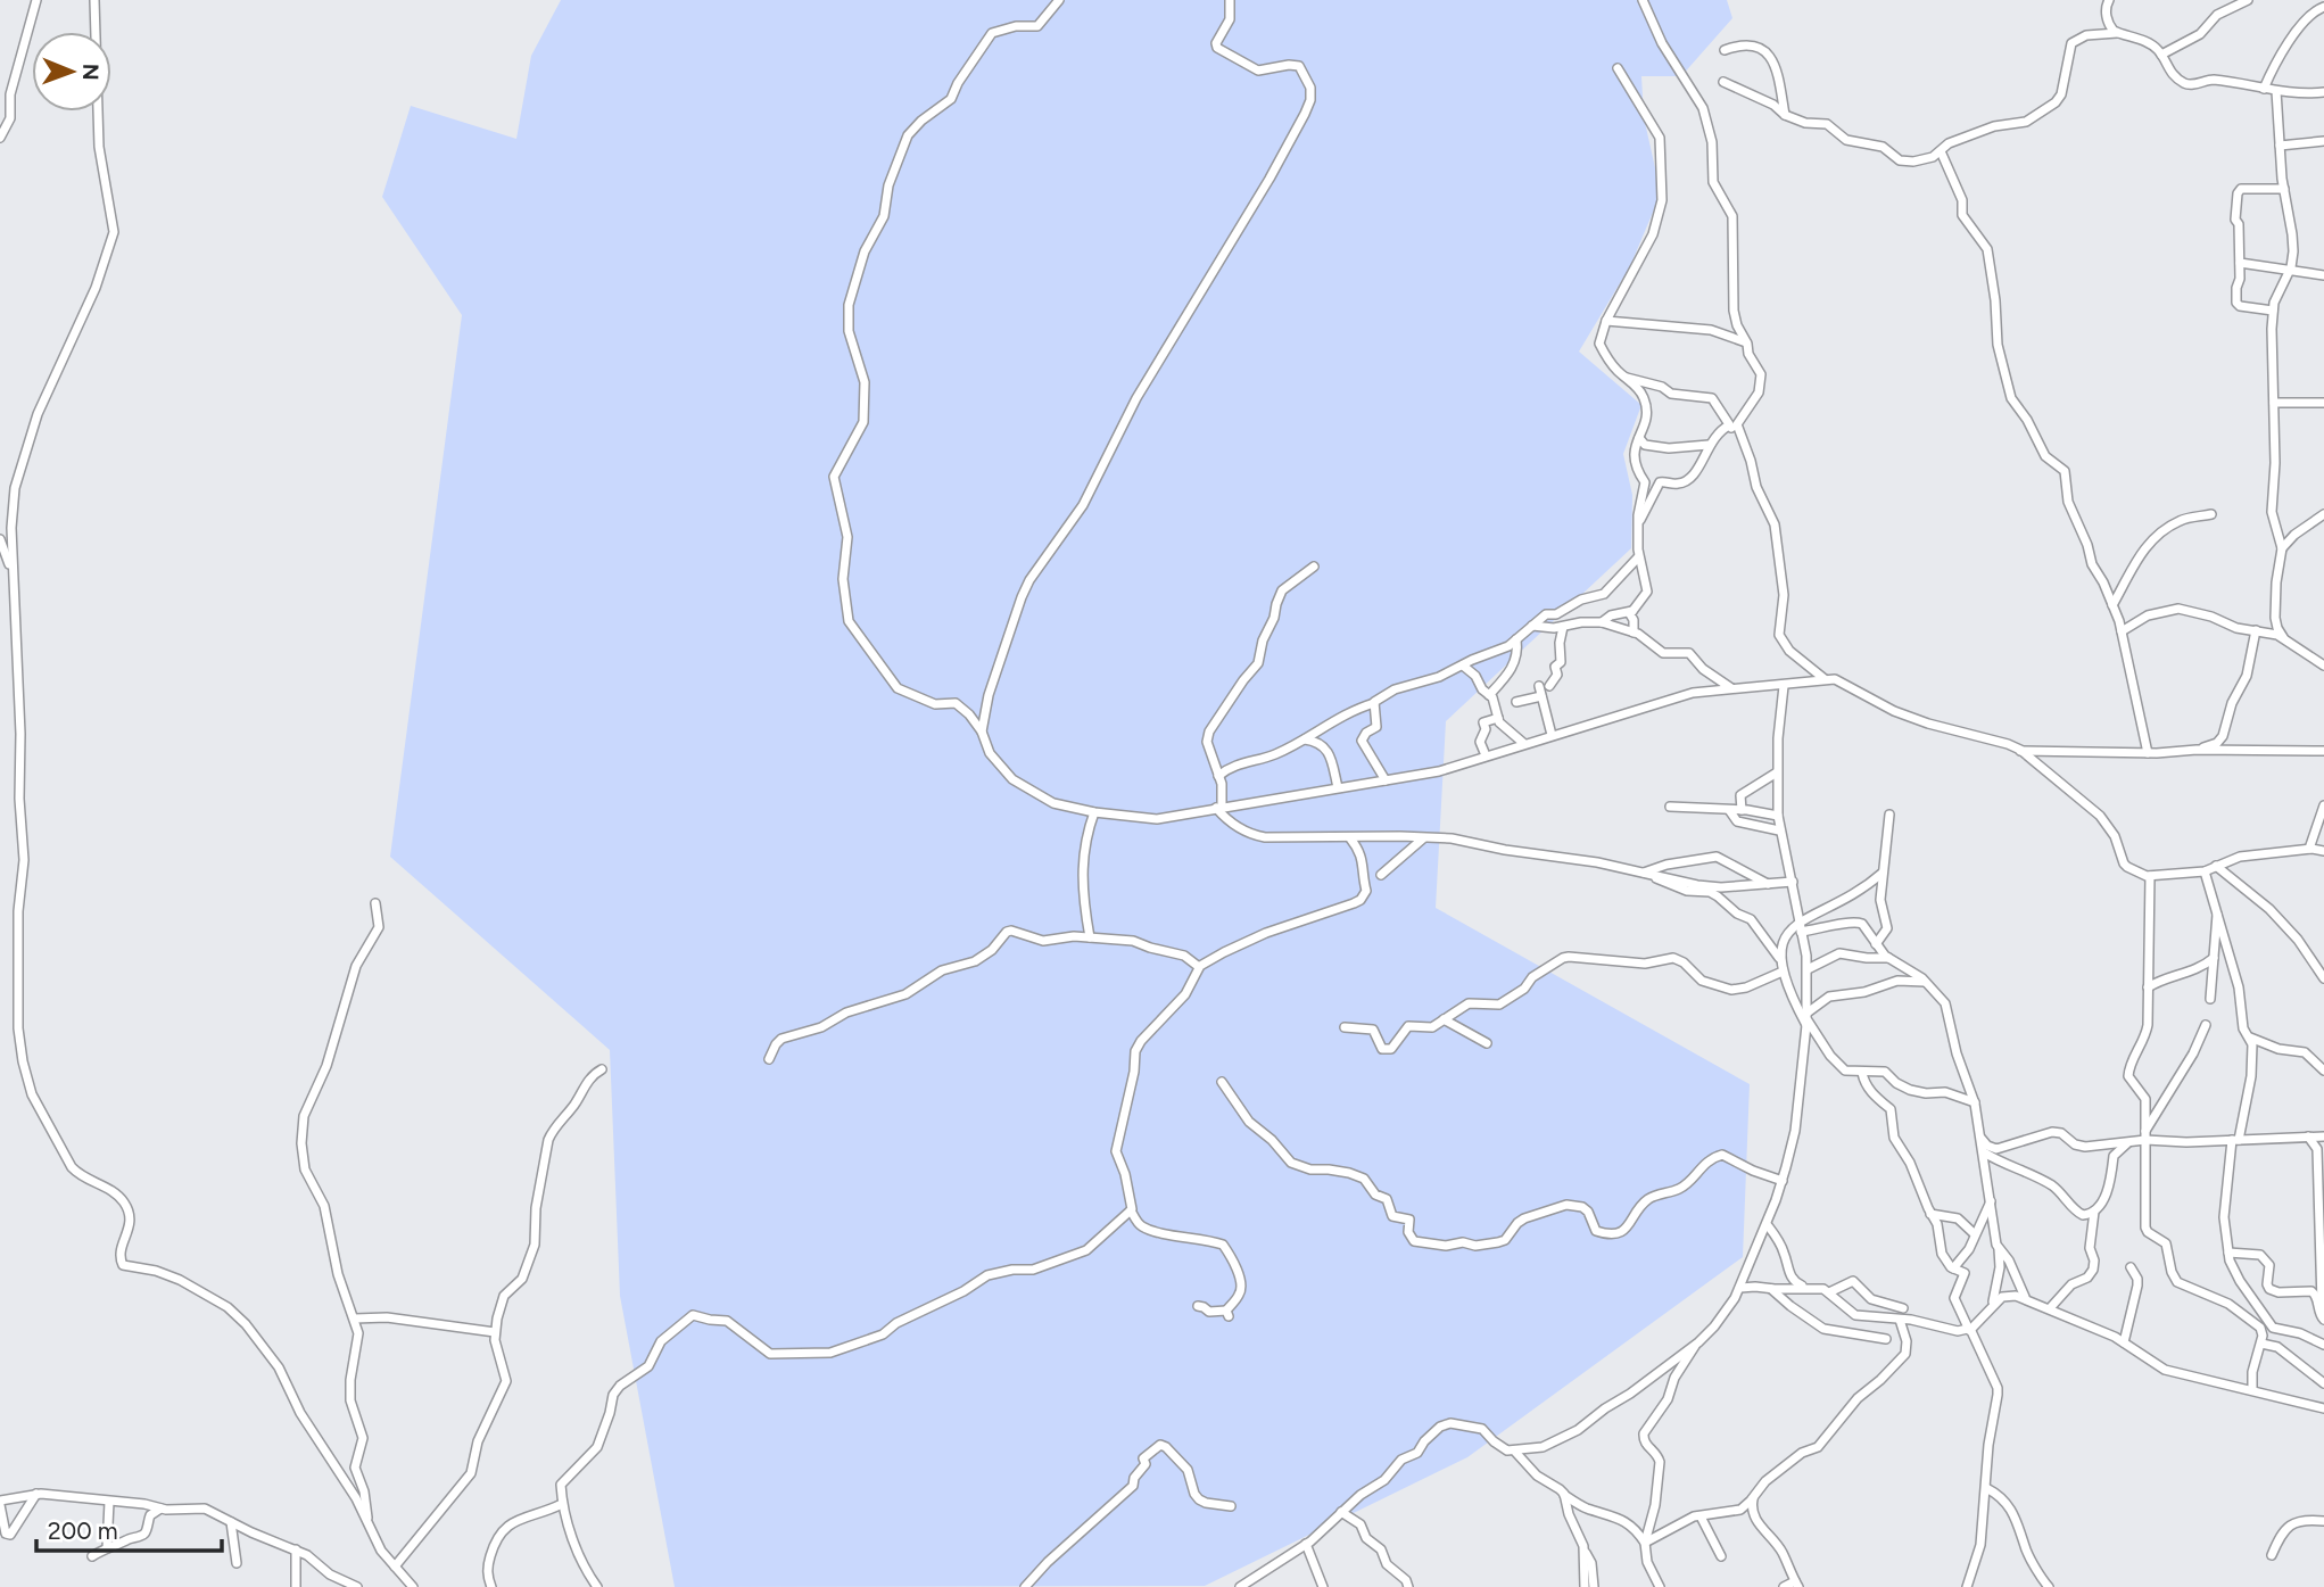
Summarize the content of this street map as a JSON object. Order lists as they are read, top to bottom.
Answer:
{
  "scale_bar": "200 m",
  "north": "right"
}
